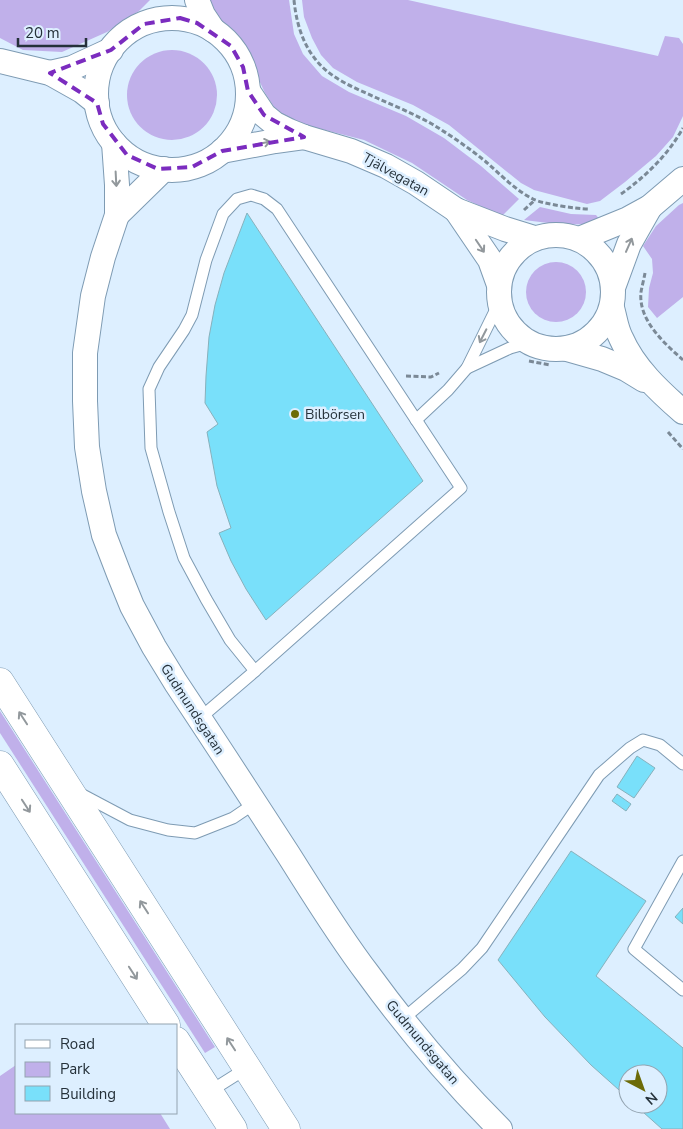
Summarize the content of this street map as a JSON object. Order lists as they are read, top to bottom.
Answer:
{
  "streets": {
    "street": ["Tjälvegatan", "Gudmundsgatan"]
  },
  "crossings": [
    ["Tjälvegatan", "Gudmundsgatan"]
  ],
  "places": ["Bilbörsen"],
  "legend": ["Road", "Park", "Building"],
  "scale_bar": "20 m",
  "north": "bottom right"
}
